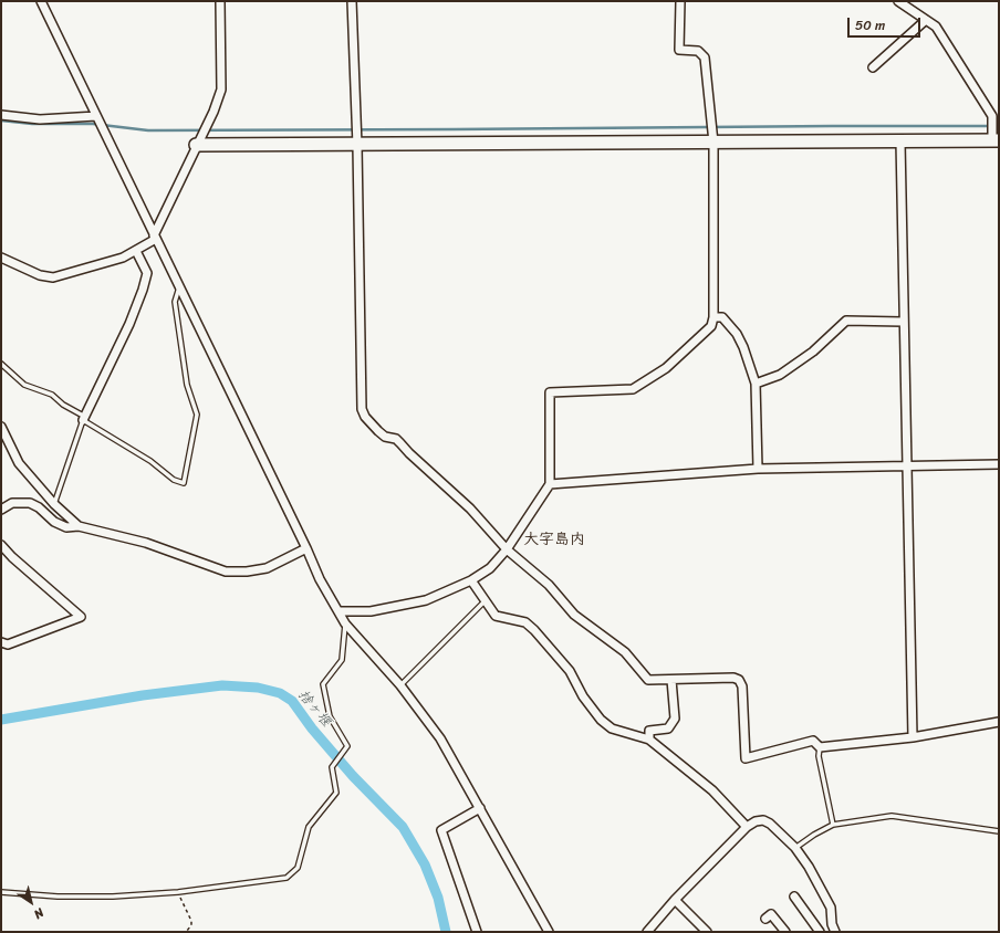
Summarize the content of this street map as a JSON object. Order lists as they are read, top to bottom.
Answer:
{
  "districts": ["大字島内"],
  "water": ["捨ヶ堰"],
  "scale_bar": "50 m",
  "north": "bottom right"
}
